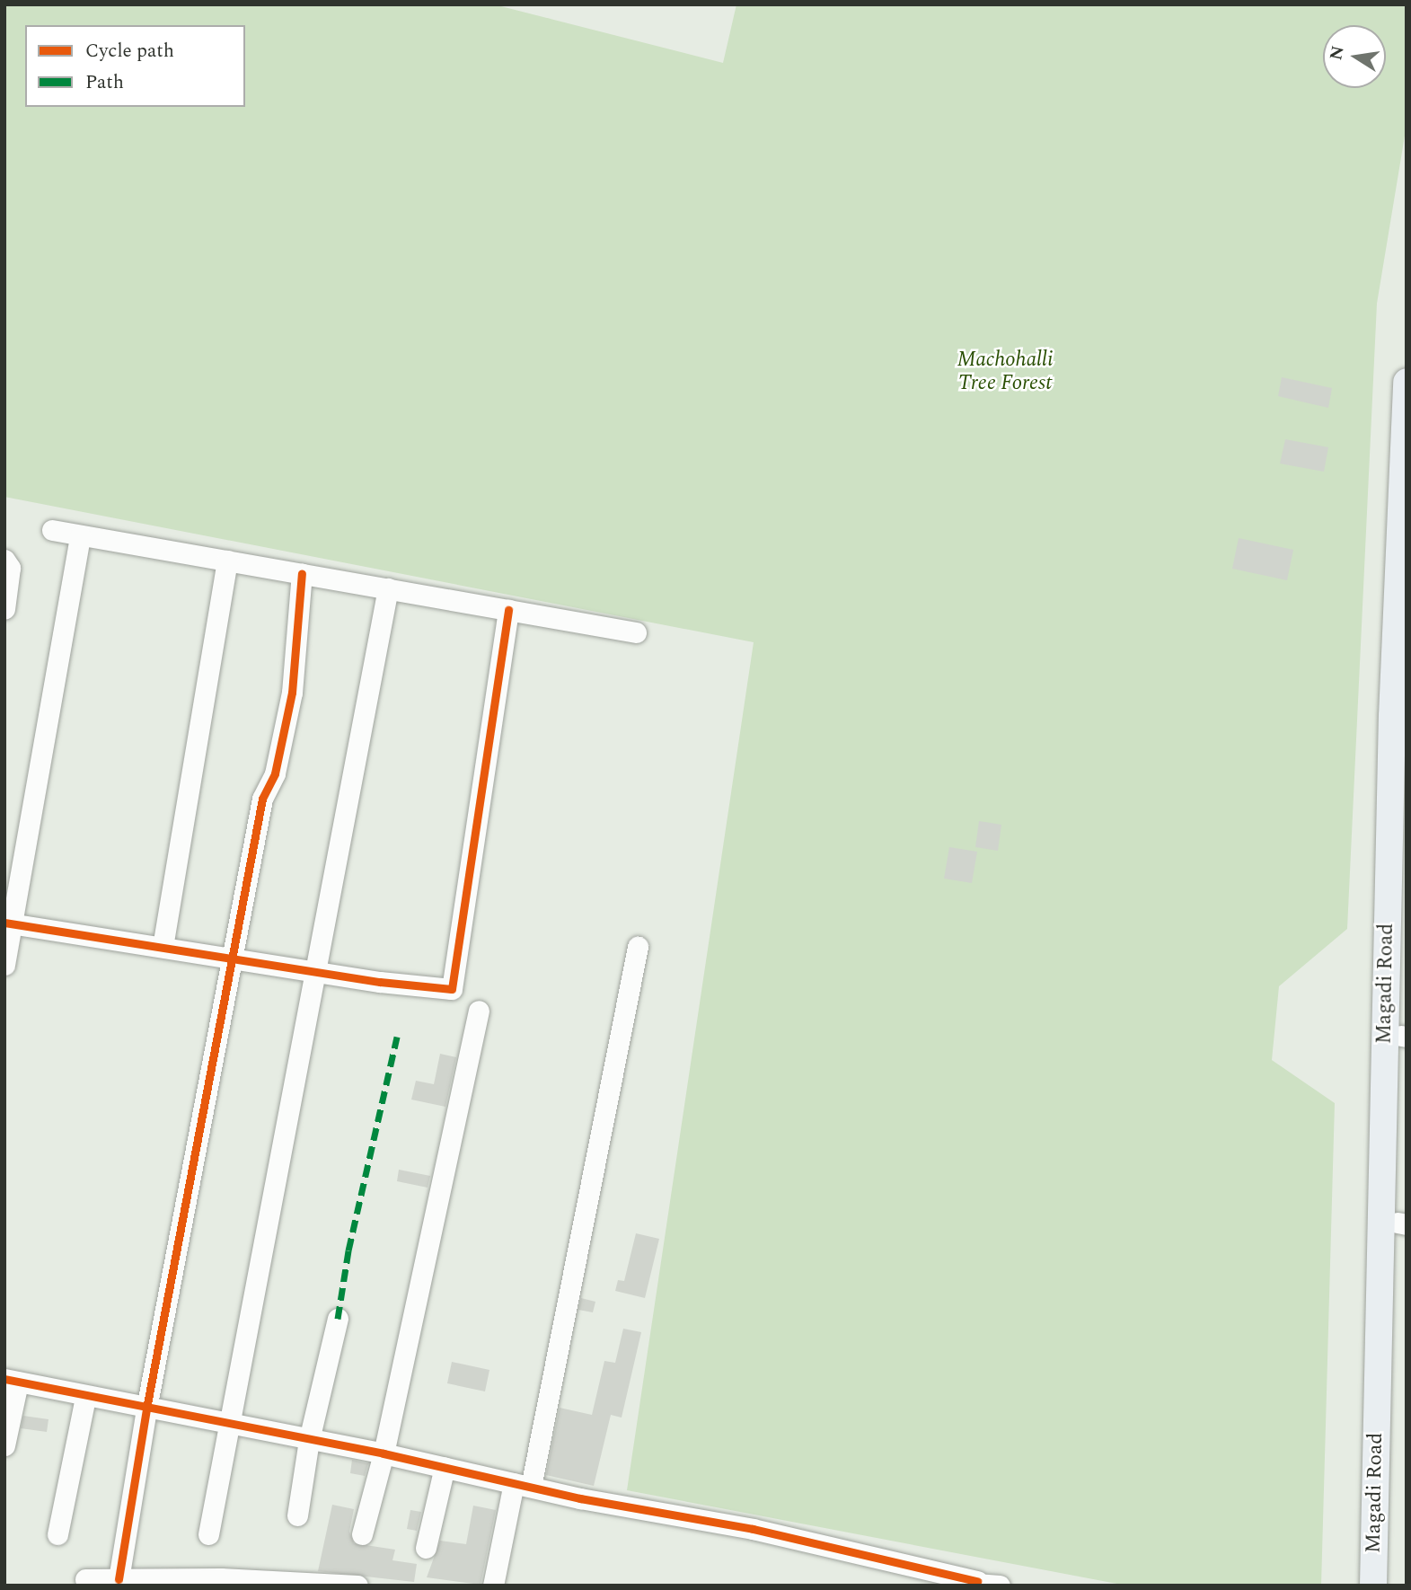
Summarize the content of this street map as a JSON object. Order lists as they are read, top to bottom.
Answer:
{
  "streets": {
    "main road": ["Magadi Road"]
  },
  "parks": ["Machohalli Tree Forest"],
  "legend": ["Cycle path", "Path"],
  "north": "left"
}
